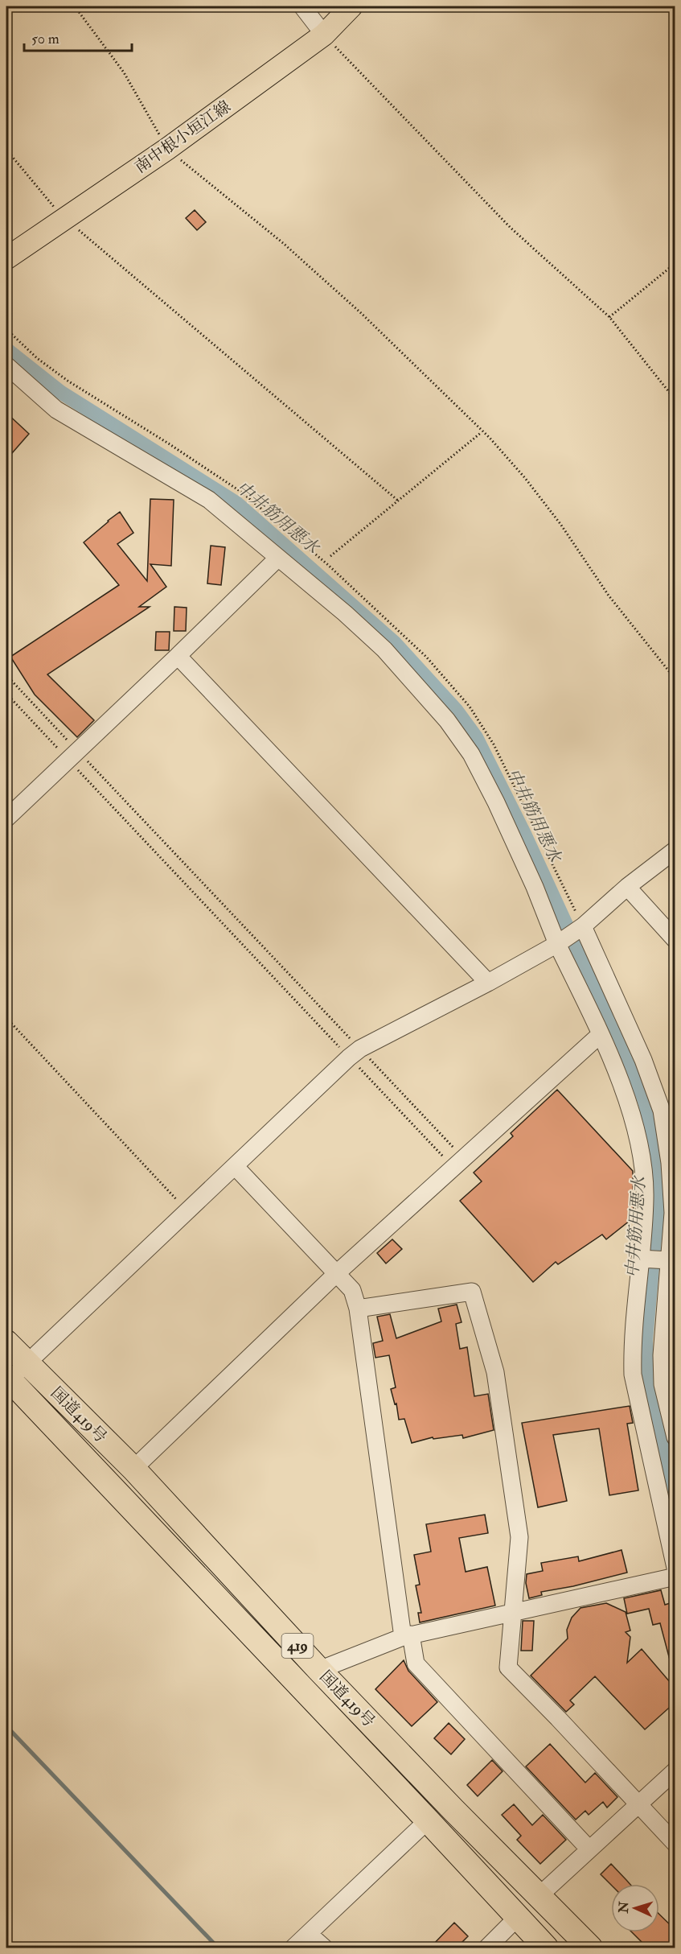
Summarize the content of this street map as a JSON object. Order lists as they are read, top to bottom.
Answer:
{
  "streets": {
    "highway": ["国道419号", "419"],
    "main road": ["南中根小垣江線"]
  },
  "water": ["中井筋用悪水"],
  "scale_bar": "50 m",
  "north": "left"
}
